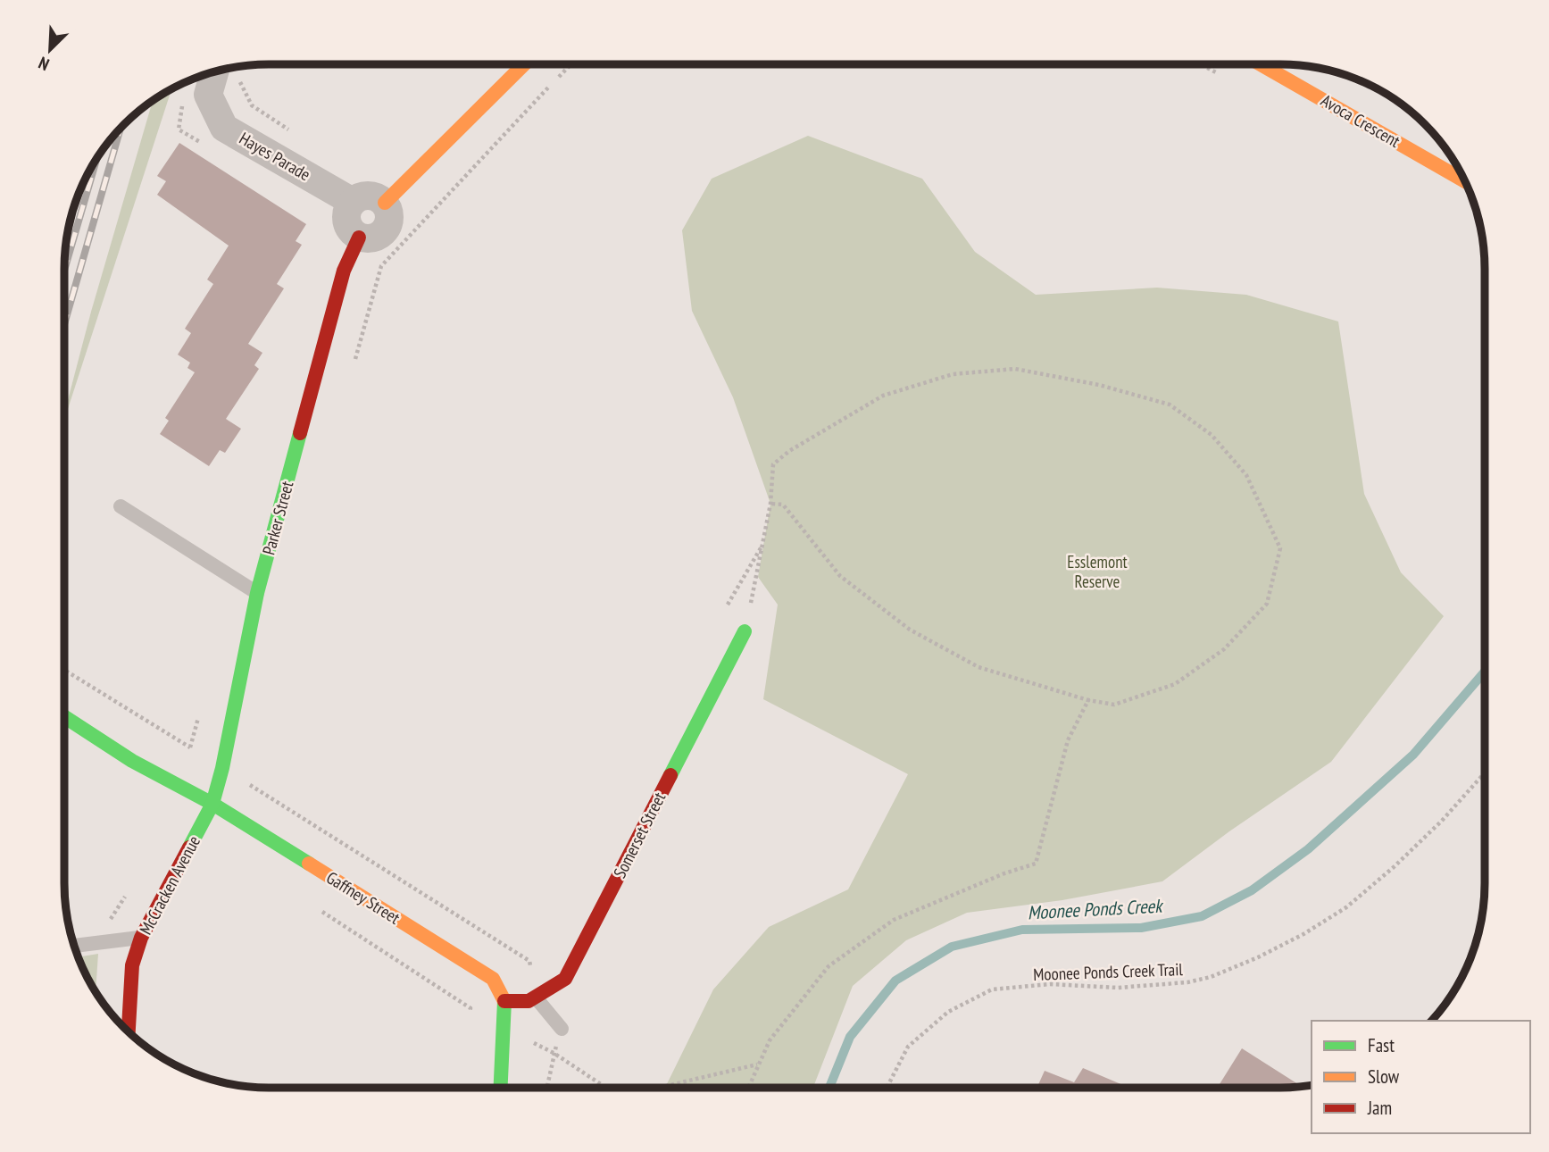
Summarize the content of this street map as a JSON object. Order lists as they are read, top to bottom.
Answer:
{
  "streets": {
    "street": [
      "Avoca Crescent",
      "Hayes Parade",
      "Parker Street",
      "Somerset Street",
      "McCracken Avenue",
      "Gaffney Street"
    ],
    "path": ["Moonee Ponds Creek Trail"]
  },
  "crossings": [
    ["Hayes Parade", "Parker Street"],
    ["Parker Street", "McCracken Avenue"],
    ["Parker Street", "Gaffney Street"],
    ["Somerset Street", "Gaffney Street"],
    ["McCracken Avenue", "Gaffney Street"]
  ],
  "water": ["Moonee Ponds Creek"],
  "parks": ["Esslemont Reserve"],
  "legend": ["Fast", "Slow", "Jam"],
  "north": "bottom left"
}
